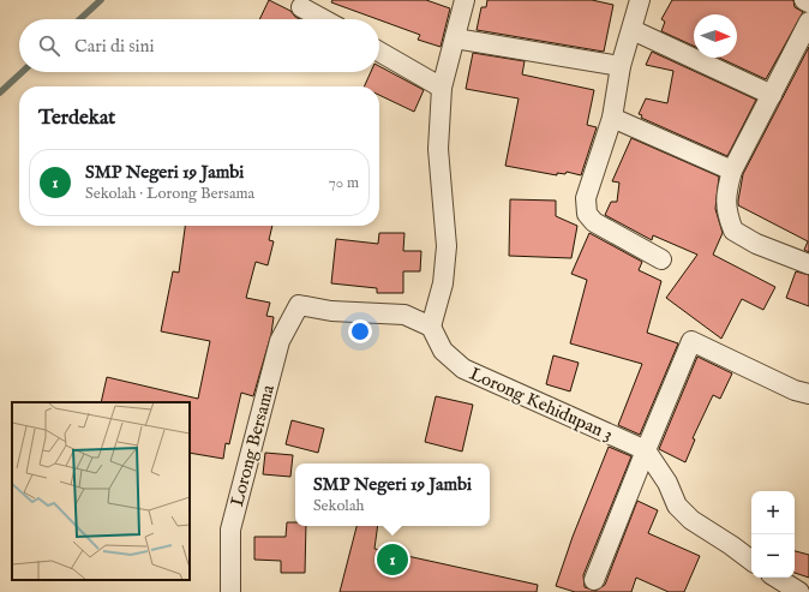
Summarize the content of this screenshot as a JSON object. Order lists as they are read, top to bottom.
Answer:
{
  "streets": {
    "street": ["Lorong Kehidupan 3", "Lorong Bersama"]
  },
  "crossings": [
    ["Lorong Kehidupan 3", "Lorong Bersama"]
  ],
  "north": "right",
  "page": {
    "search": "Cari di sini",
    "heading": "Terdekat",
    "list": [
      {
        "mark": "1",
        "name": "SMP Negeri 19 Jambi",
        "note": "Sekolah · Lorong Bersama",
        "value": "70 m"
      }
    ],
    "popup": ["SMP Negeri 19 Jambi", "Sekolah"],
    "map_buttons": ["+", "−"],
    "pins": "1"
  }
}
